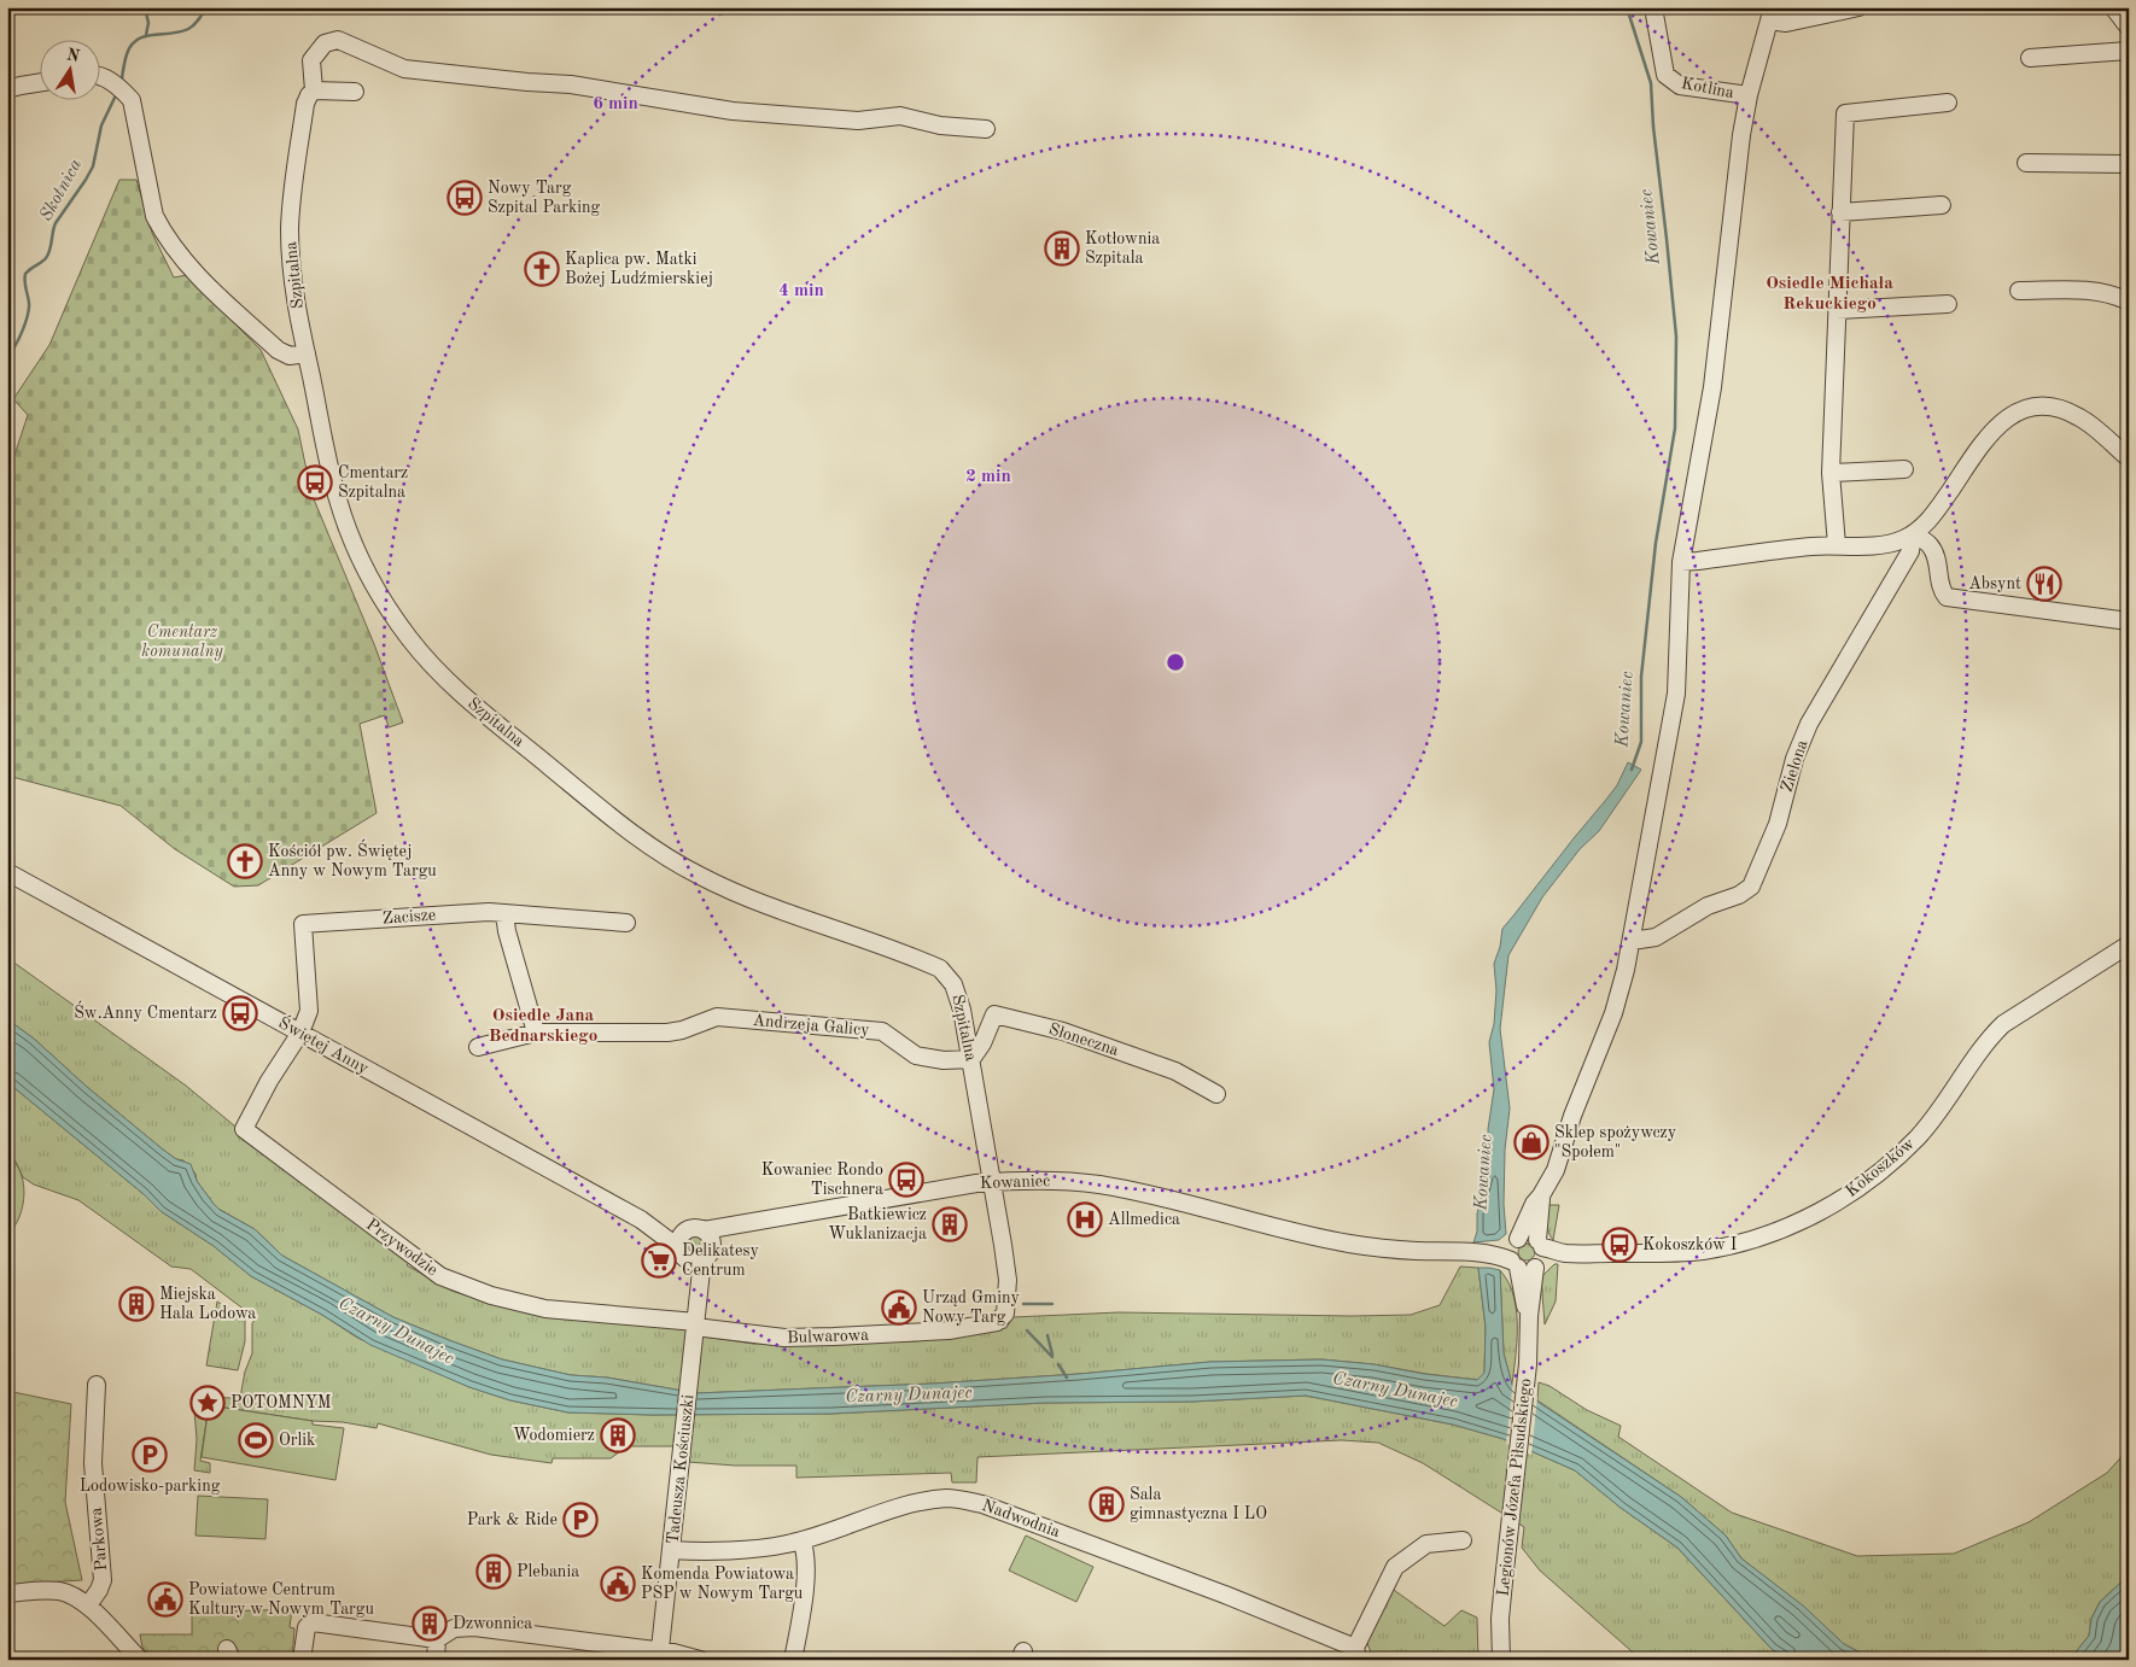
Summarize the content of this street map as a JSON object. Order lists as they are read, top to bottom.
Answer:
{
  "streets": {
    "street": [
      "Kotlina",
      "Szpitalna",
      "Zielona",
      "Zacisze",
      "Andrzeja Galicy",
      "Słoneczna",
      "Świętej Anny",
      "Kokoszków",
      "Kowaniec",
      "Przywodzie",
      "Bulwarowa",
      "Tadeusza Kościuszki",
      "Legionów Józefa Piłsudskiego",
      "Nadwodnia",
      "Parkowa"
    ]
  },
  "crossings": [
    ["Szpitalna", "Andrzeja Galicy"],
    ["Szpitalna", "Słoneczna"],
    ["Szpitalna", "Kowaniec"],
    ["Szpitalna", "Bulwarowa"],
    ["Zacisze", "Świętej Anny"],
    ["Zacisze", "Przywodzie"],
    ["Andrzeja Galicy", "Słoneczna"],
    ["Świętej Anny", "Kowaniec"],
    ["Świętej Anny", "Przywodzie"],
    ["Świętej Anny", "Tadeusza Kościuszki"],
    ["Kokoszków", "Kowaniec"],
    ["Kokoszków", "Legionów Józefa Piłsudskiego"],
    ["Kowaniec", "Bulwarowa"],
    ["Kowaniec", "Tadeusza Kościuszki"],
    ["Kowaniec", "Legionów Józefa Piłsudskiego"],
    ["Przywodzie", "Bulwarowa"],
    ["Przywodzie", "Tadeusza Kościuszki"],
    ["Bulwarowa", "Tadeusza Kościuszki"],
    ["Tadeusza Kościuszki", "Nadwodnia"]
  ],
  "districts": ["Osiedle Michała Rekuckiego", "Osiedle Jana Bednarskiego"],
  "water": ["Skotnica", "Kowaniec", "Czarny Dunajec"],
  "parks": ["Cmentarz komunalny"],
  "places": {
    "bus stop": [
      "Nowy Targ Szpital Parking",
      "Cmentarz Szpitalna",
      "Św.Anny Cmentarz",
      "Kowaniec Rondo Tischnera",
      "Kokoszków I"
    ],
    "building": [
      "Kotłownia Szpitala",
      "Batkiewicz Wuklanizacja",
      "Miejska Hala Lodowa",
      "Wodomierz",
      "Sala gimnastyczna I LO",
      "Plebania",
      "Dzwonnica"
    ],
    "church": ["Kaplica pw. Matki Bożej Ludźmierskiej", "Kościół pw. Świętej Anny w Nowym Targu"],
    "restaurant": ["Absynt"],
    "shop": ["Sklep spożywczy \"Społem\""],
    "hospital": ["Allmedica"],
    "supermarket": ["Delikatesy Centrum"],
    "public building": ["Urząd Gminy Nowy Targ", "Komenda Powiatowa PSP w Nowym Targu", "Powiatowe Centrum Kultury w Nowym Targu"],
    "place": ["POTOMNYM"],
    "sports": ["Orlik"],
    "parking": ["Lodowisko-parking", "Park & Ride"]
  },
  "north": "top",
  "rings": ["6 min", "4 min", "2 min"]
}
